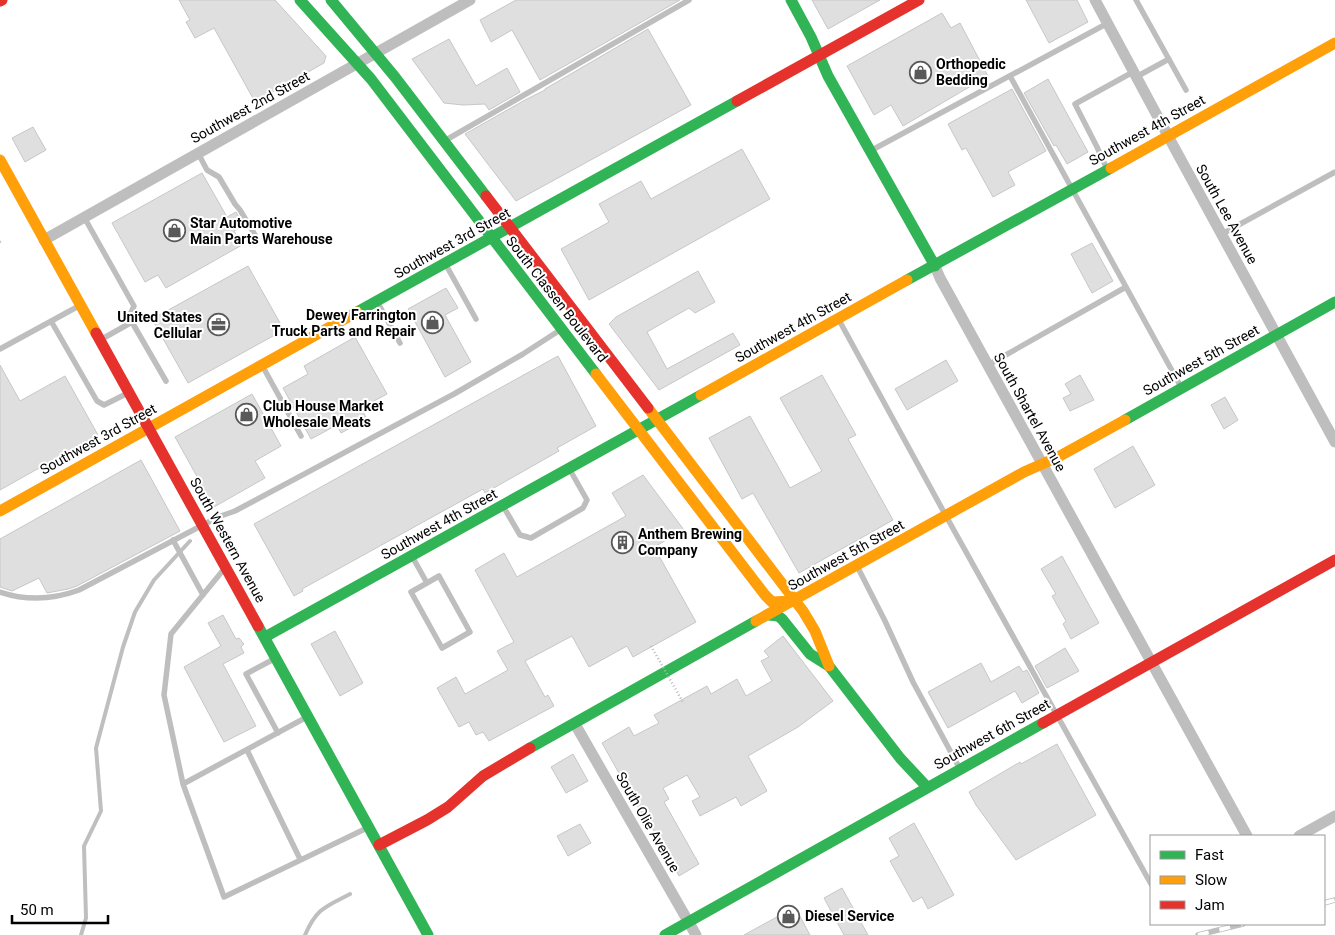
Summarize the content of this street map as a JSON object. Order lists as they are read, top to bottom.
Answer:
{
  "streets": {
    "street": [
      "Southwest 2nd Street",
      "Southwest 4th Street",
      "South Lee Avenue",
      "Southwest 3rd Street",
      "South Classen Boulevard",
      "Southwest 5th Street",
      "South Shartel Avenue",
      "South Western Avenue",
      "Southwest 6th Street",
      "South Olie Avenue"
    ]
  },
  "crossings": [
    ["Southwest 2nd Street", "South Classen Boulevard"],
    ["Southwest 2nd Street", "South Western Avenue"],
    ["Southwest 4th Street", "South Lee Avenue"],
    ["Southwest 4th Street", "South Classen Boulevard"],
    ["Southwest 4th Street", "South Shartel Avenue"],
    ["Southwest 4th Street", "South Western Avenue"],
    ["South Lee Avenue", "Southwest 5th Street"],
    ["Southwest 3rd Street", "South Classen Boulevard"],
    ["Southwest 3rd Street", "South Shartel Avenue"],
    ["Southwest 3rd Street", "South Western Avenue"],
    ["South Classen Boulevard", "Southwest 5th Street"],
    ["South Classen Boulevard", "Southwest 6th Street"],
    ["Southwest 5th Street", "South Shartel Avenue"],
    ["Southwest 5th Street", "South Western Avenue"],
    ["Southwest 5th Street", "South Olie Avenue"],
    ["South Shartel Avenue", "Southwest 6th Street"],
    ["Southwest 6th Street", "South Olie Avenue"]
  ],
  "places": {
    "shop": [
      "Orthopedic Bedding",
      "Star Automotive Main Parts Warehouse",
      "Dewey Farrington Truck Parts and Repair",
      "Club House Market Wholesale Meats",
      "Diesel Service"
    ],
    "office": ["United States Cellular"],
    "building": ["Anthem Brewing Company"]
  },
  "legend": ["Fast", "Slow", "Jam"],
  "scale_bar": "50 m"
}
